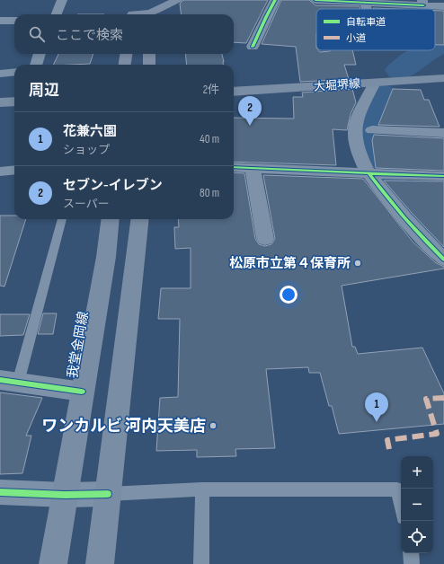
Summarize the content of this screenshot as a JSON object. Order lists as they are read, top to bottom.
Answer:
{
  "streets": {
    "main road": ["大堀堺線", "我堂金岡線"]
  },
  "places": ["松原市立第４保育所", "ワンカルビ 河内天美店"],
  "legend": ["自転車道", "小道"],
  "page": {
    "search": "ここで検索",
    "heading": ["周辺", "2件"],
    "pins": ["2", "1"],
    "list": [
      {
        "mark": "1",
        "name": "花兼六園",
        "note": "ショップ",
        "value": "40 m"
      },
      {
        "mark": "2",
        "name": "セブン-イレブン",
        "note": "スーパー",
        "value": "80 m"
      }
    ],
    "map_buttons": ["+", "−"]
  }
}
